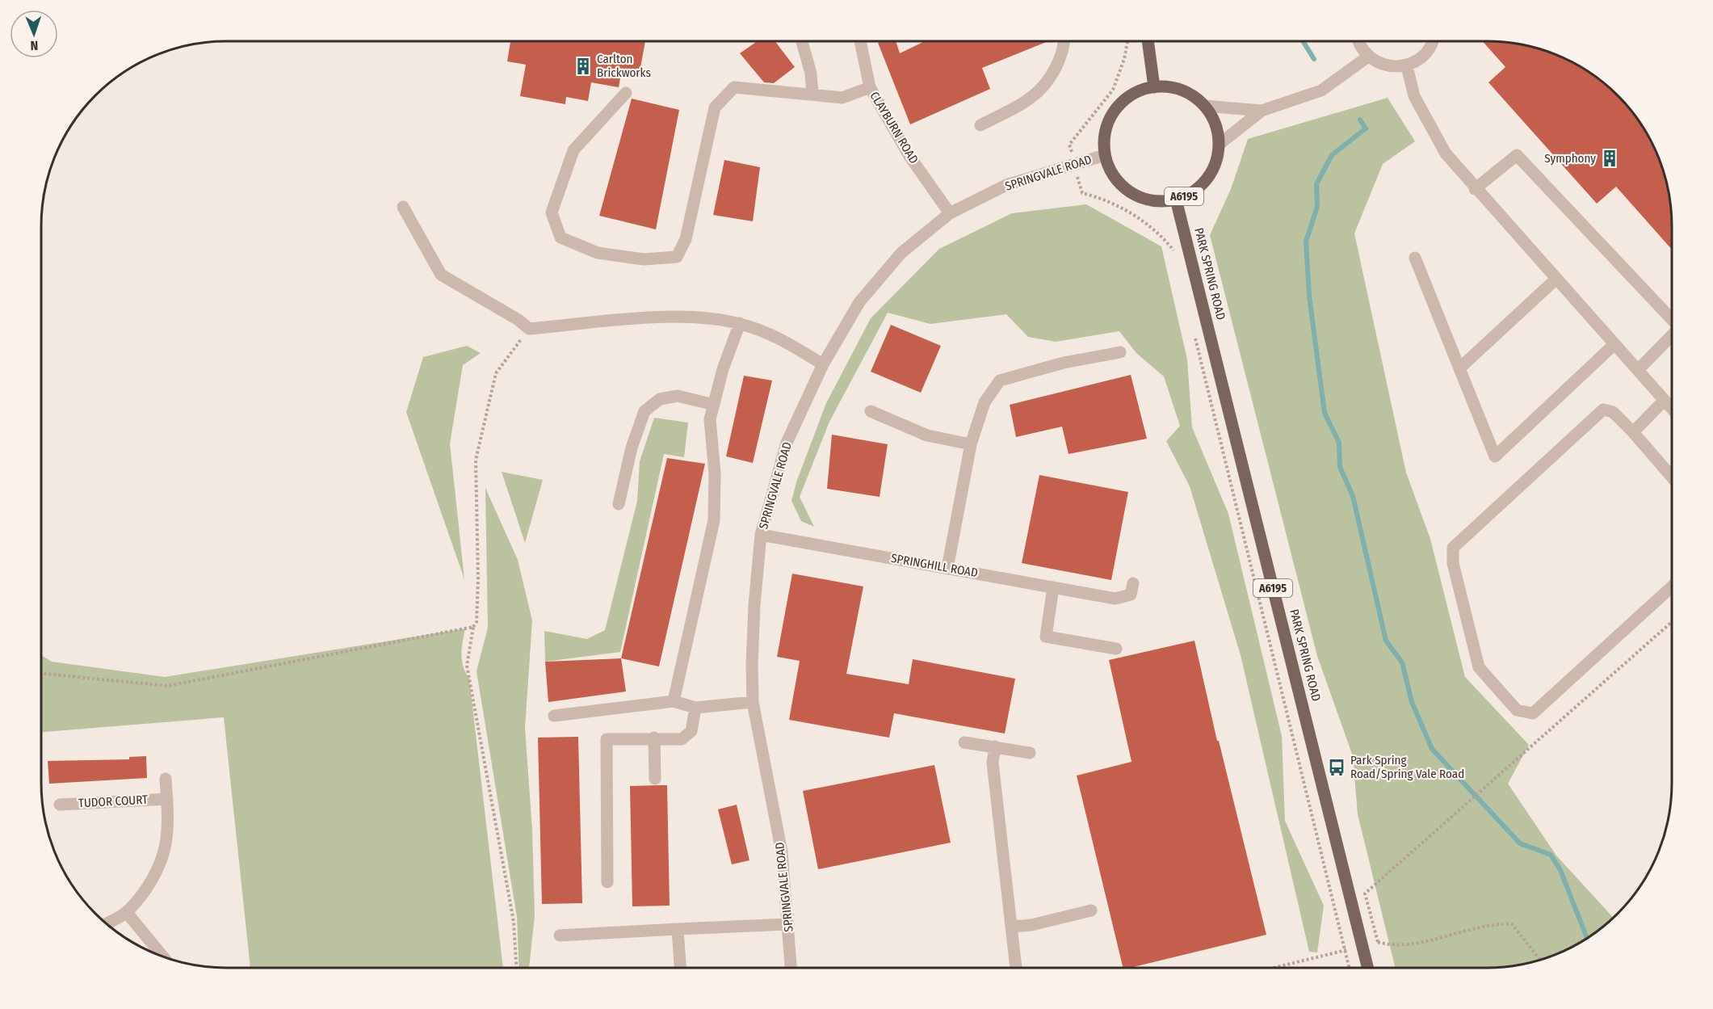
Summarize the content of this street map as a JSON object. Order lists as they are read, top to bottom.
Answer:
{
  "streets": {
    "main road": ["A6195", "PARK SPRING ROAD"],
    "street": [
      "CLAYBURN ROAD",
      "SPRINGVALE ROAD",
      "SPRINGHILL ROAD",
      "TUDOR COURT"
    ]
  },
  "crossings": [
    ["CLAYBURN ROAD", "SPRINGVALE ROAD"],
    ["SPRINGVALE ROAD", "A6195"],
    ["SPRINGVALE ROAD", "PARK SPRING ROAD"],
    ["SPRINGVALE ROAD", "SPRINGHILL ROAD"],
    ["A6195", "PARK SPRING ROAD"]
  ],
  "places": {
    "building": ["Carlton Brickworks", "Symphony"],
    "bus stop": ["Park Spring Road/Spring Vale Road"]
  },
  "north": "bottom"
}
